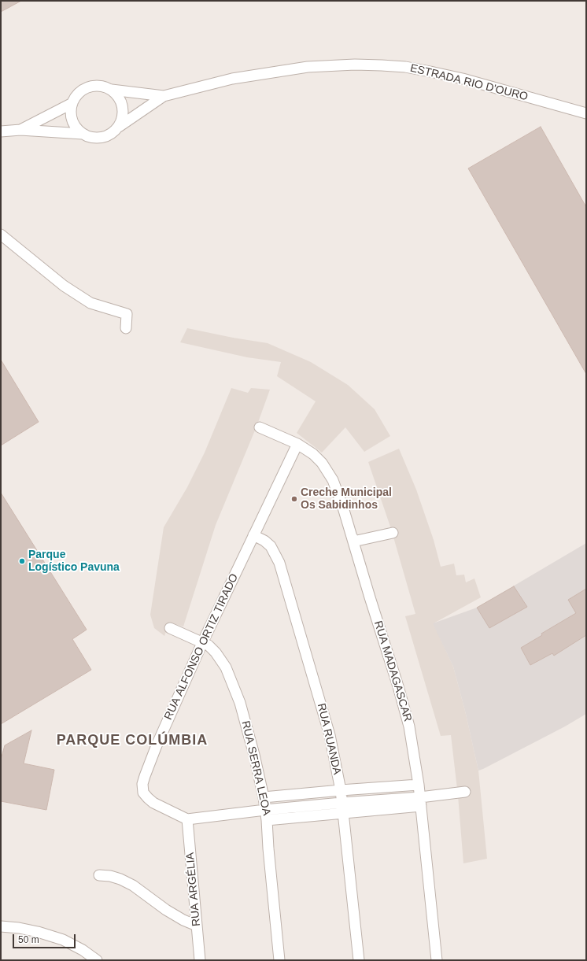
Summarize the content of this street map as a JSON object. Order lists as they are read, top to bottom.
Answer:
{
  "streets": {
    "street": [
      "ESTRADA RIO D'OURO",
      "RUA ALFONSO ORTIZ TIRADO",
      "RUA MADAGASCAR",
      "RUA RUANDA",
      "RUA SERRA LEOA",
      "RUA ARGÉLIA"
    ]
  },
  "crossings": [
    ["RUA ALFONSO ORTIZ TIRADO", "RUA MADAGASCAR"],
    ["RUA ALFONSO ORTIZ TIRADO", "RUA RUANDA"],
    ["RUA ALFONSO ORTIZ TIRADO", "RUA SERRA LEOA"],
    ["RUA ALFONSO ORTIZ TIRADO", "RUA ARGÉLIA"]
  ],
  "districts": ["PARQUE COLÚMBIA"],
  "places": ["Creche Municipal Os Sabidinhos", "Parque Logístico Pavuna"],
  "scale_bar": "50 m"
}
